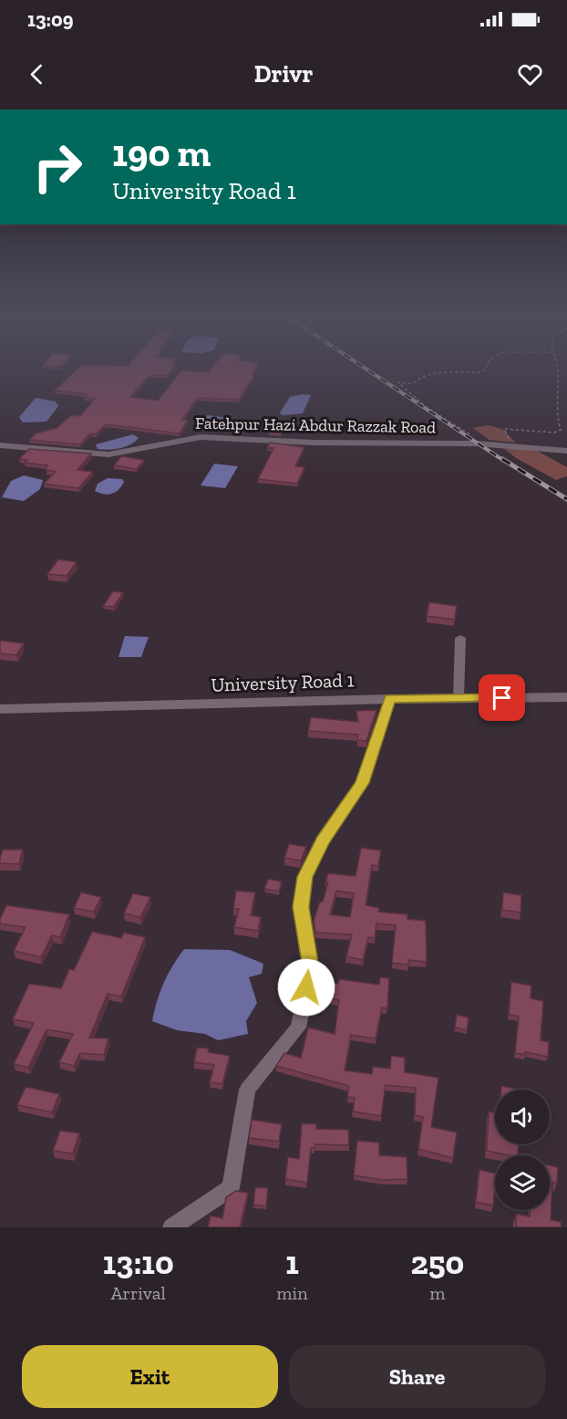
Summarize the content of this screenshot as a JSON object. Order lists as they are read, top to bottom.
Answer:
{
  "streets": {
    "main road": ["University Road 1"],
    "street": ["Fatehpur Hazi Abdur Razzak Road"]
  },
  "page": {
    "status": "13:09",
    "header": "Drivr",
    "turn": ["190 m", "University Road 1"],
    "eta": [
      "13:10",
      "Arrival",
      "1",
      "min",
      "250",
      "m"
    ],
    "buttons": ["Exit", "Share"]
  }
}
